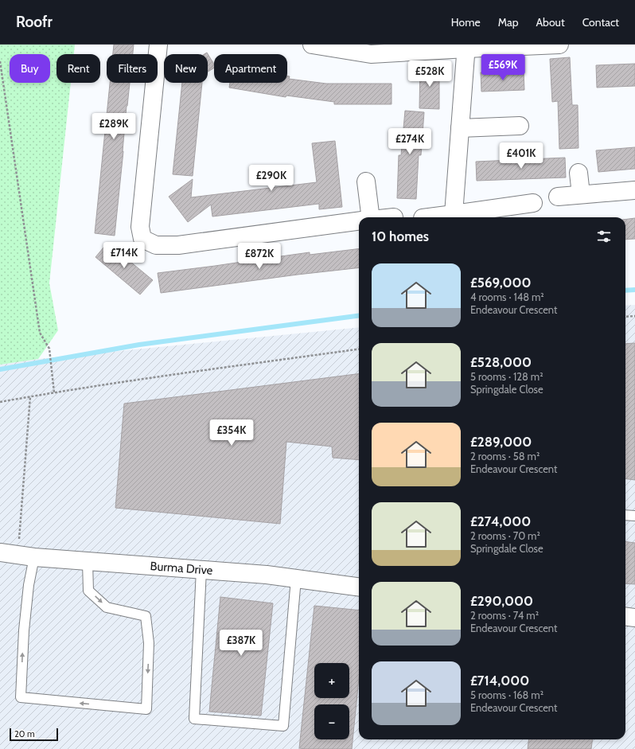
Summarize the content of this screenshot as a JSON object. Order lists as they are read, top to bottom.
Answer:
{
  "streets": {
    "street": ["Burma Drive"]
  },
  "scale_bar": "20 m",
  "page": {
    "header": "Roofr",
    "nav": [
      "Home",
      "Map",
      "About",
      "Contact"
    ],
    "price": [
      "£569K",
      "£528K",
      "£289K",
      "£274K",
      "£401K",
      "£290K",
      "£714K",
      "£872K",
      "£354K",
      "£387K"
    ],
    "chip": [
      "Buy",
      "Rent",
      "Filters",
      "New",
      "Apartment"
    ],
    "heading": "10 homes",
    "list": [
      {
        "name": "£569,000",
        "note": "4 rooms · 148 m² · Endeavour Crescent"
      },
      {
        "name": "£528,000",
        "note": "5 rooms · 128 m² · Springdale Close"
      },
      {
        "name": "£289,000",
        "note": "2 rooms · 58 m² · Endeavour Crescent"
      },
      {
        "name": "£274,000",
        "note": "2 rooms · 70 m² · Springdale Close"
      },
      {
        "name": "£290,000",
        "note": "2 rooms · 74 m² · Endeavour Crescent"
      },
      {
        "name": "£714,000",
        "note": "5 rooms · 168 m² · Endeavour Crescent"
      }
    ],
    "map_buttons": ["+", "−"],
    "scale": "20 m"
  }
}
